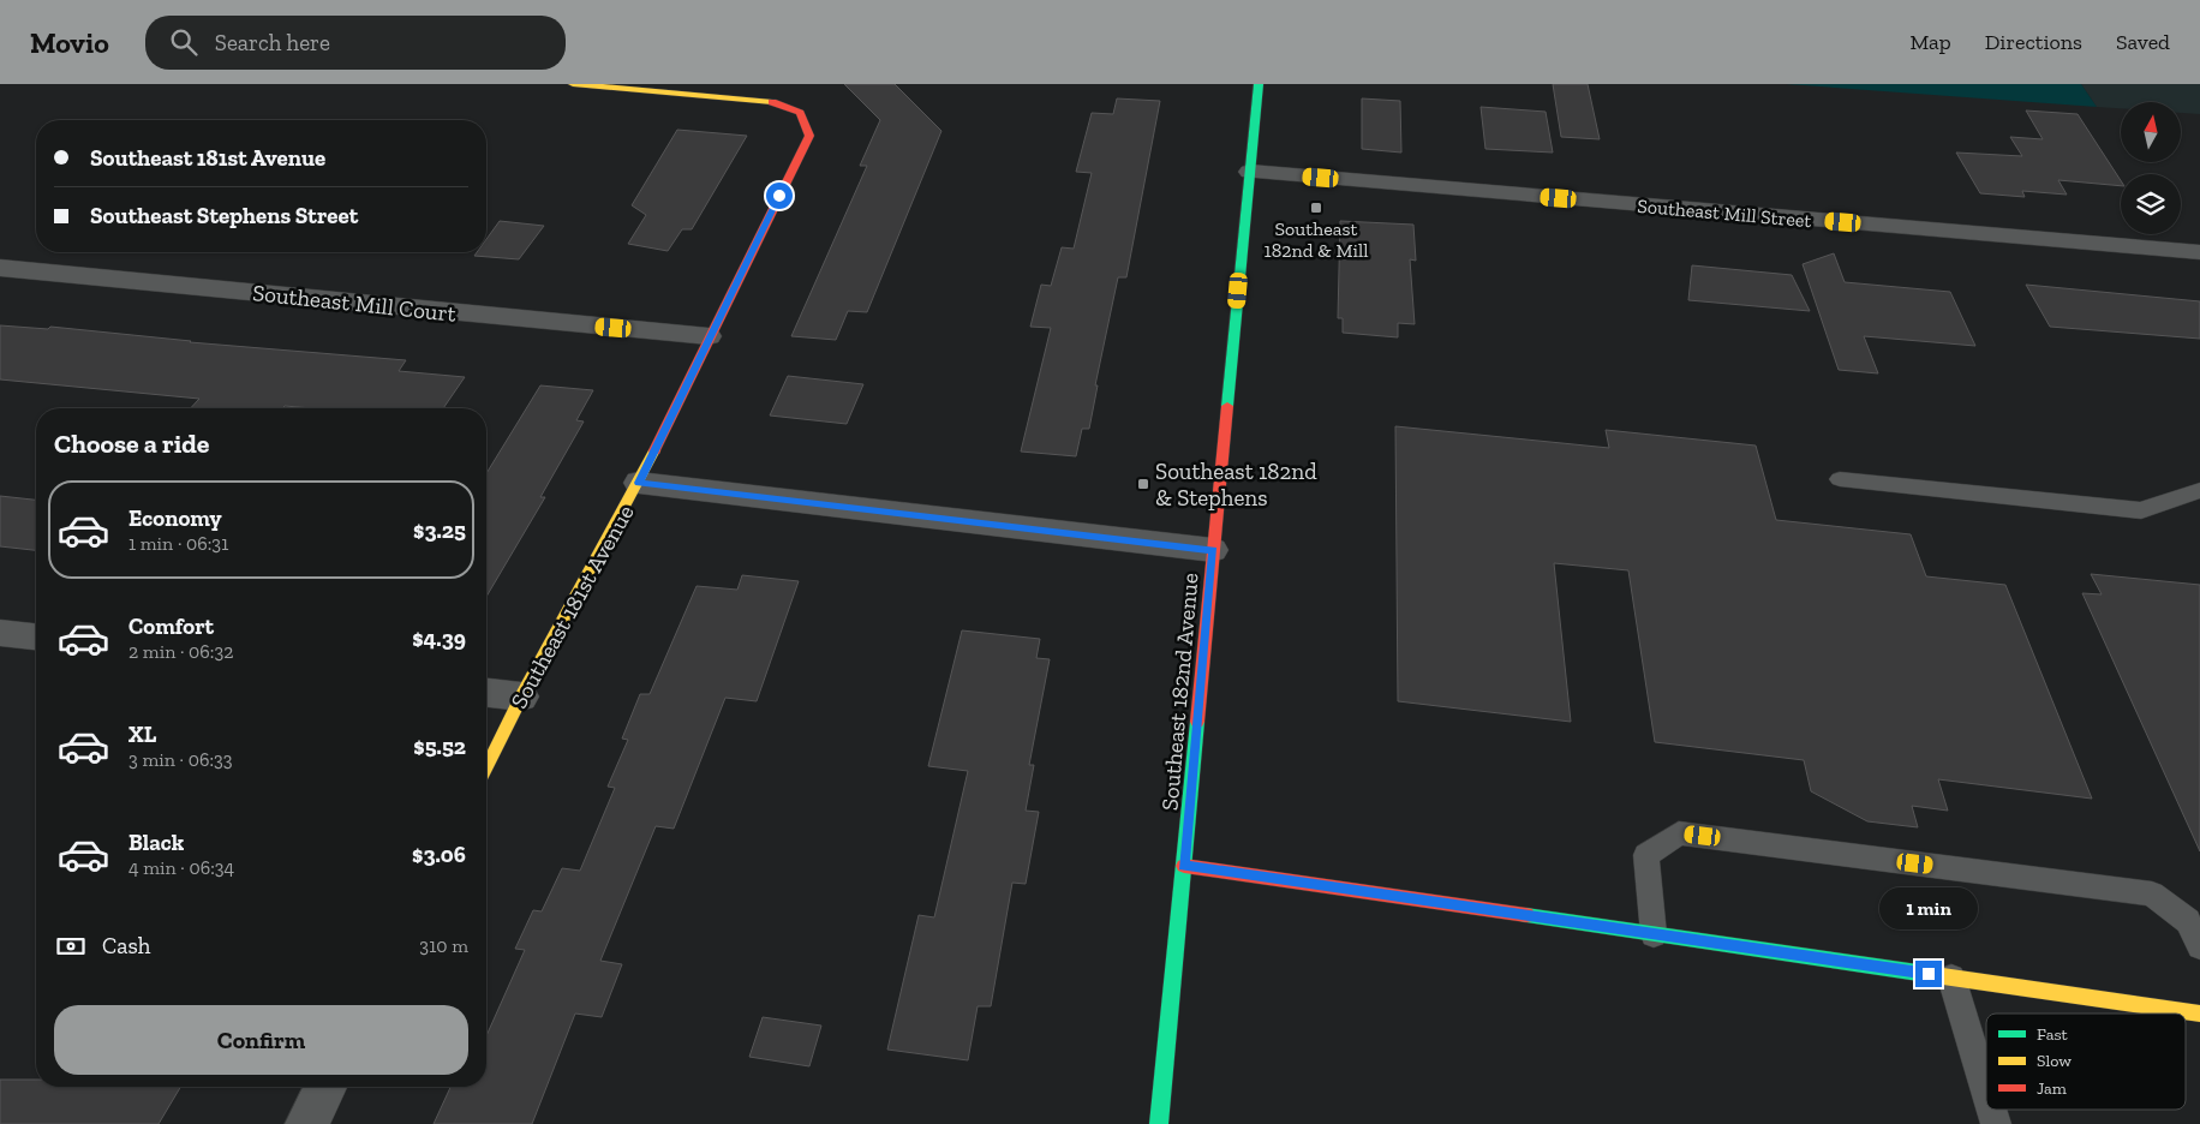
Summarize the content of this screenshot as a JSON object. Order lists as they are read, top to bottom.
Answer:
{
  "streets": {
    "street": [
      "Southeast Mill Street",
      "Southeast Mill Court",
      "Southeast 181st Avenue",
      "Southeast 182nd Avenue"
    ]
  },
  "crossings": [
    ["Southeast Mill Street", "Southeast 182nd Avenue"],
    ["Southeast Mill Court", "Southeast 181st Avenue"]
  ],
  "places": {
    "transit": ["Southeast 182nd & Mill", "Southeast 182nd & Stephens"]
  },
  "legend": ["Fast", "Slow", "Jam"],
  "north": "top",
  "page": {
    "header": "Movio",
    "search": "Search here",
    "nav": ["Map", "Directions", "Saved"],
    "banner": ["Southeast 181st Avenue", "Southeast Stephens Street"],
    "heading": "Choose a ride",
    "list": [
      {
        "name": "Economy",
        "note": "1 min · 06:31",
        "value": "$3.25"
      },
      {
        "name": "Comfort",
        "note": "2 min · 06:32",
        "value": "$4.39"
      },
      {
        "name": "XL",
        "note": "3 min · 06:33",
        "value": "$5.52"
      },
      {
        "name": "Black",
        "note": "4 min · 06:34",
        "value": "$3.06"
      }
    ],
    "bubble": "1 min",
    "pay": ["Cash", "310 m"],
    "buttons": "Confirm"
  }
}
